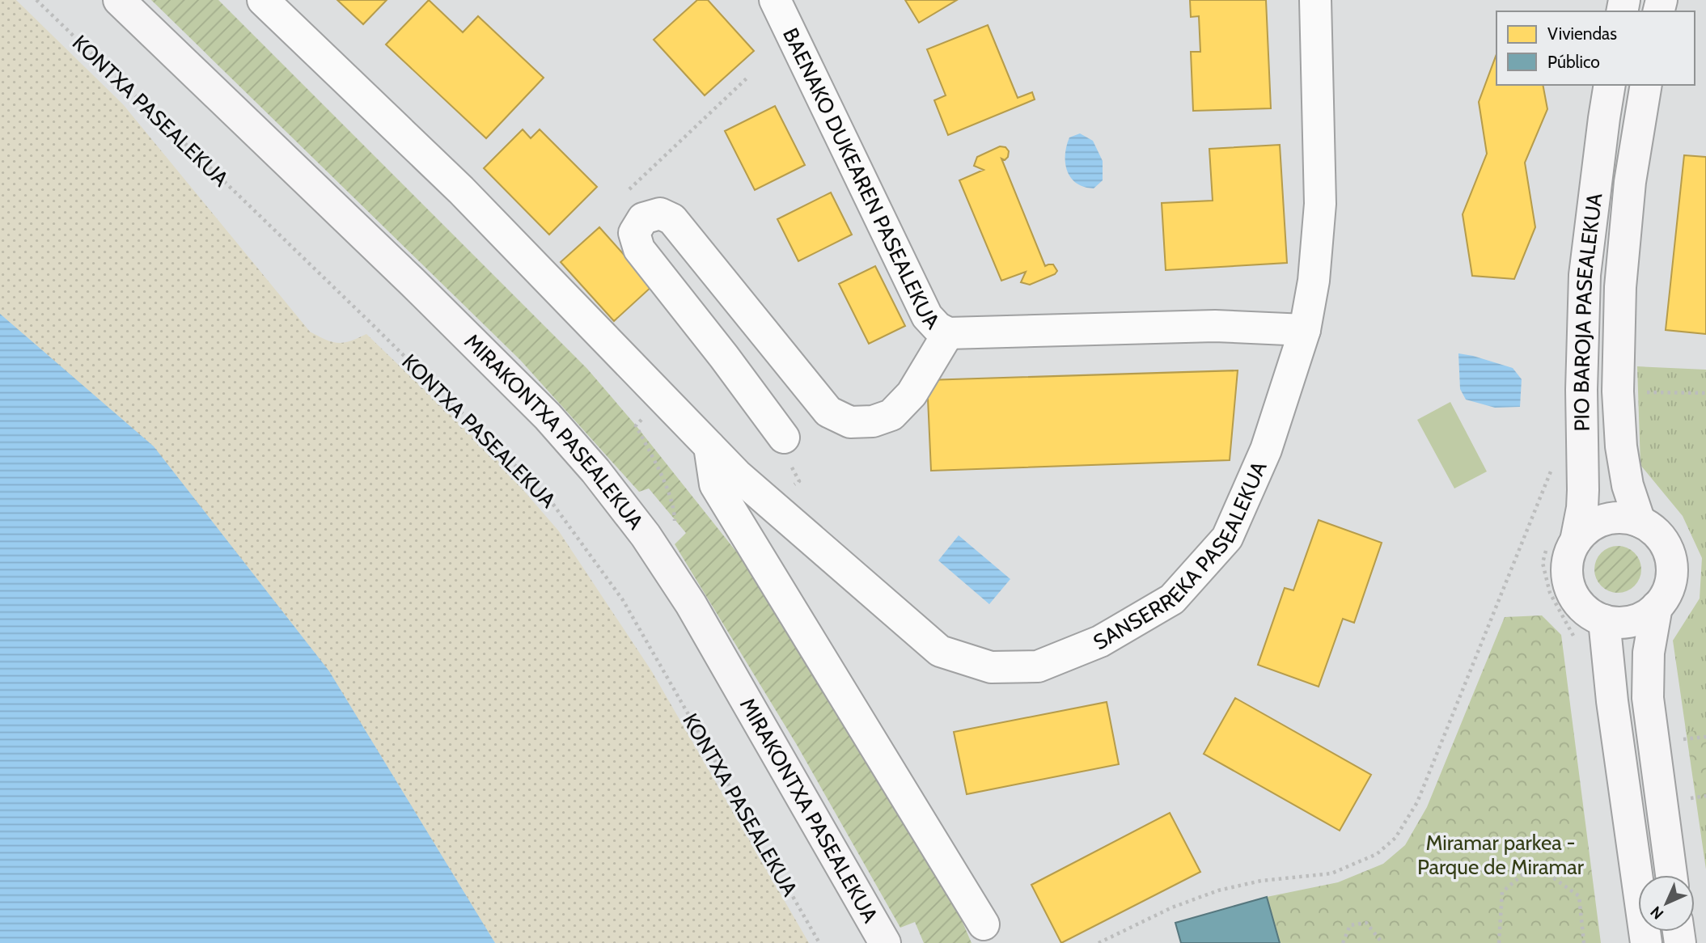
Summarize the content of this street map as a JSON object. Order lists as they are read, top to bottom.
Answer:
{
  "streets": {
    "main road": ["PIO BAROJA PASEALEKUA", "MIRAKONTXA PASEALEKUA"],
    "street": ["BAENAKO DUKEAREN PASEALEKUA", "SANSERREKA PASEALEKUA"],
    "path": ["KONTXA PASEALEKUA"]
  },
  "crossings": [
    ["BAENAKO DUKEAREN PASEALEKUA", "SANSERREKA PASEALEKUA"]
  ],
  "parks": ["Miramar parkea - Parque de Miramar"],
  "legend": ["Viviendas", "Público"],
  "north": "bottom left"
}
